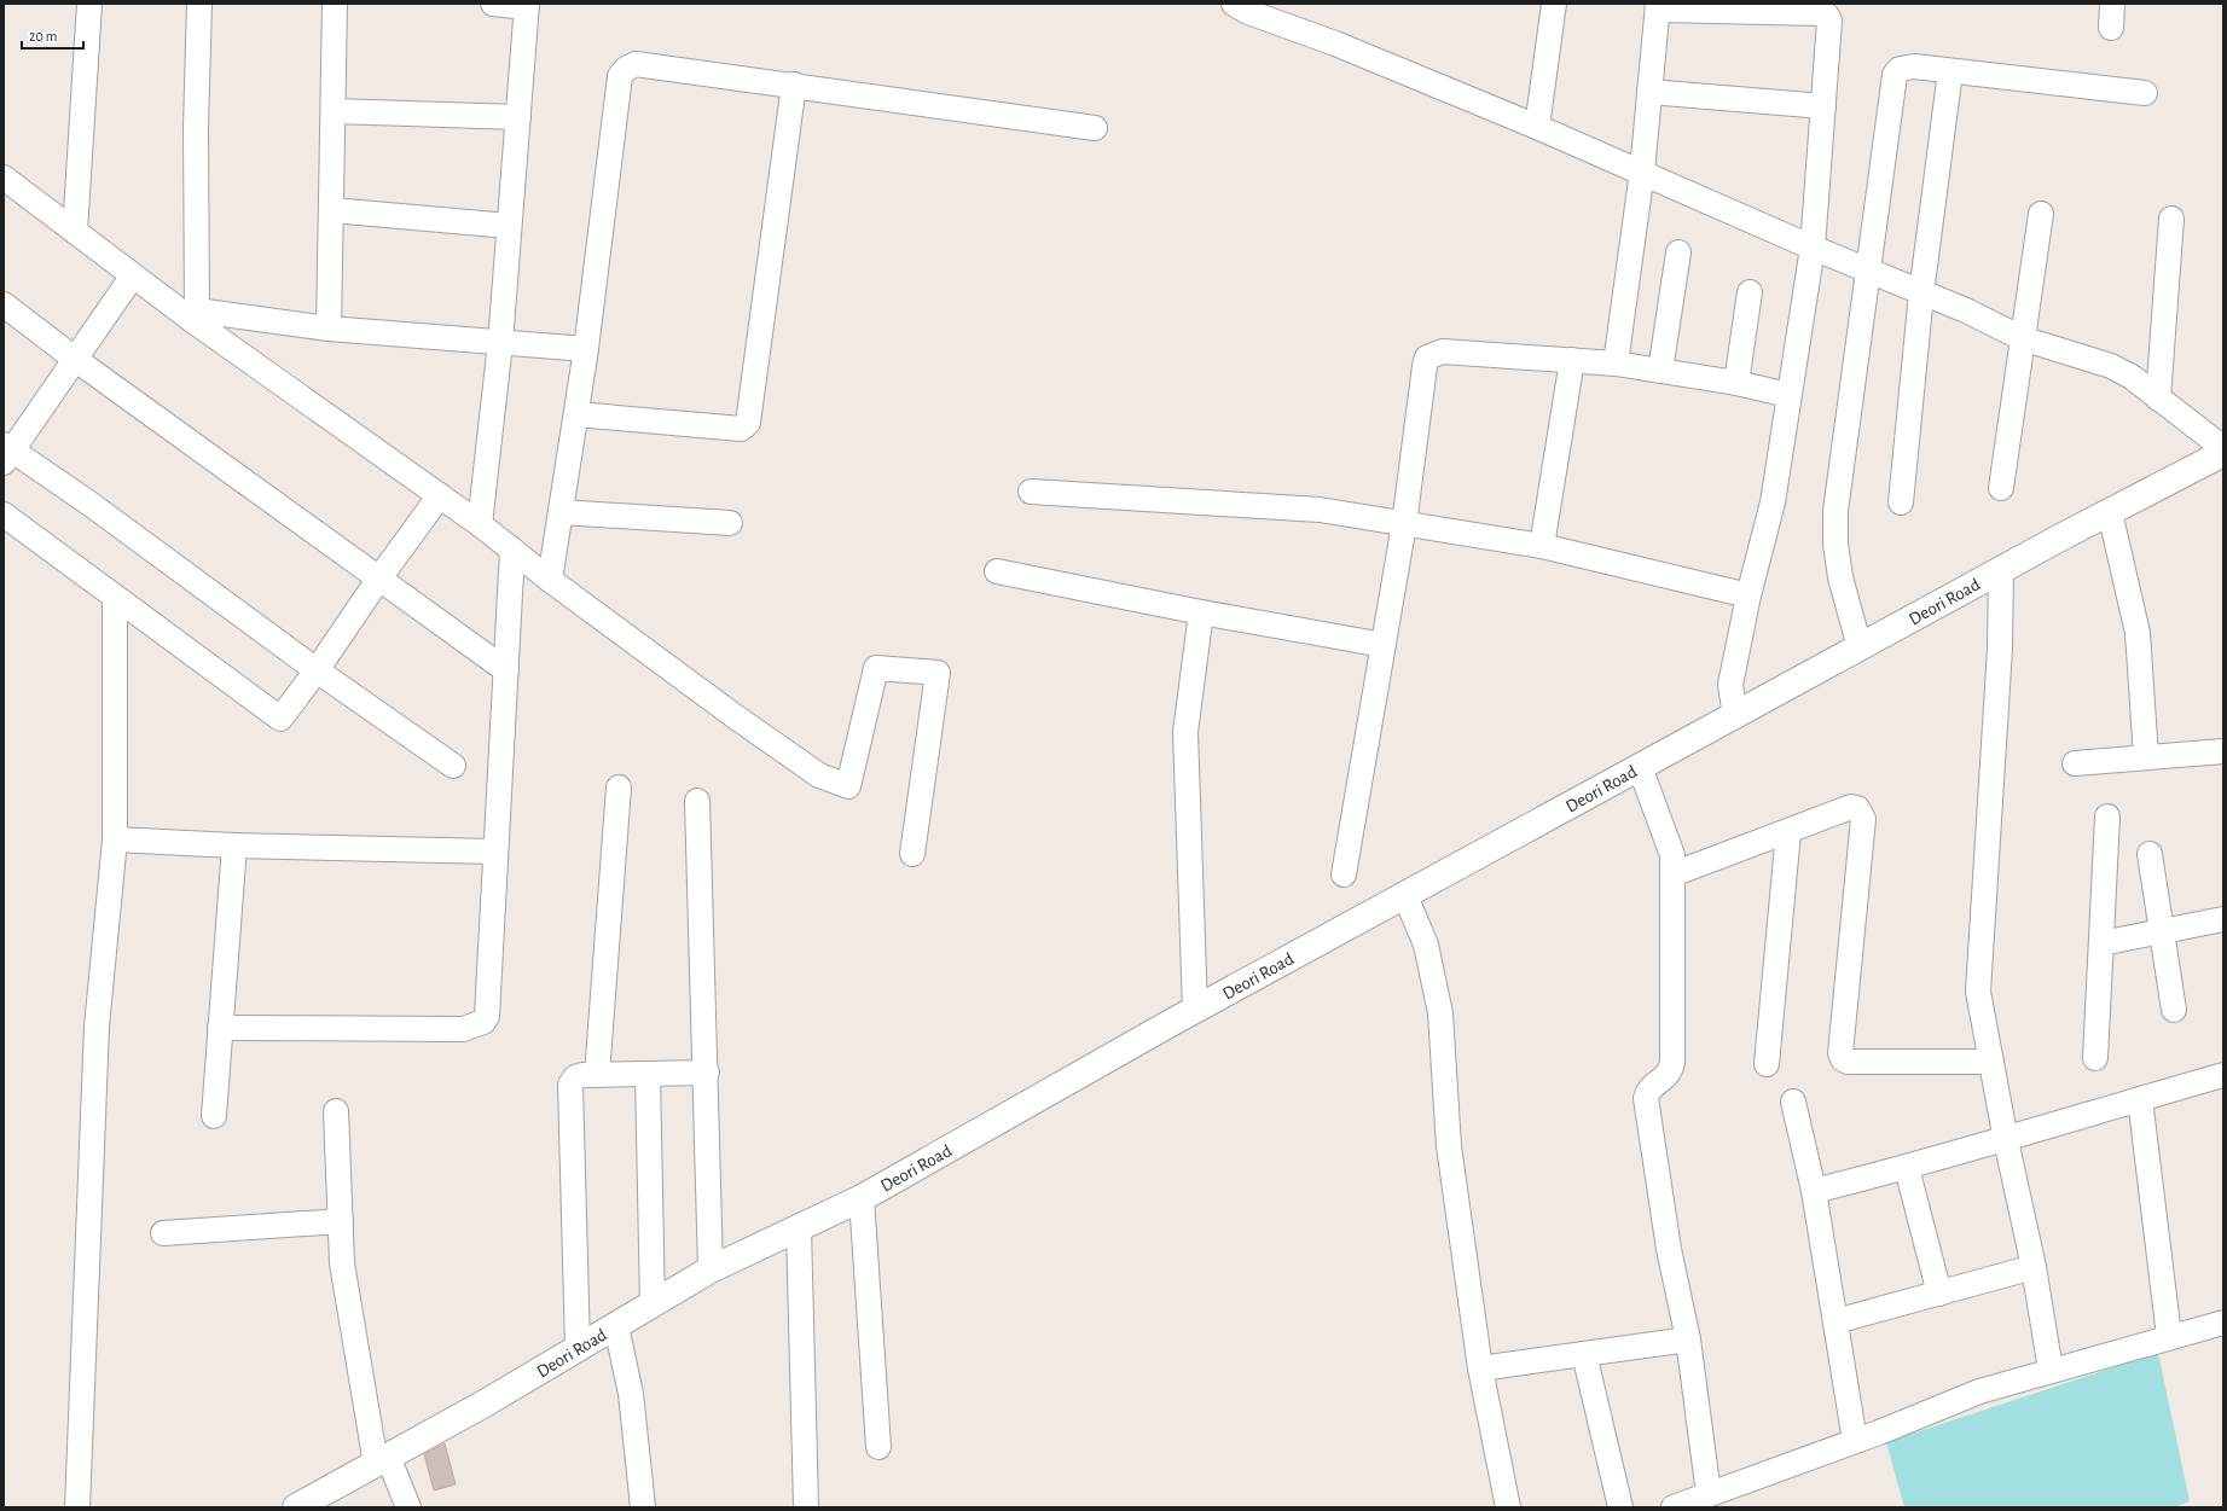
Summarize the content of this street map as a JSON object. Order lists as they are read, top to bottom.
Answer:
{
  "streets": {
    "street": ["Deori Road"]
  },
  "scale_bar": "20 m"
}
